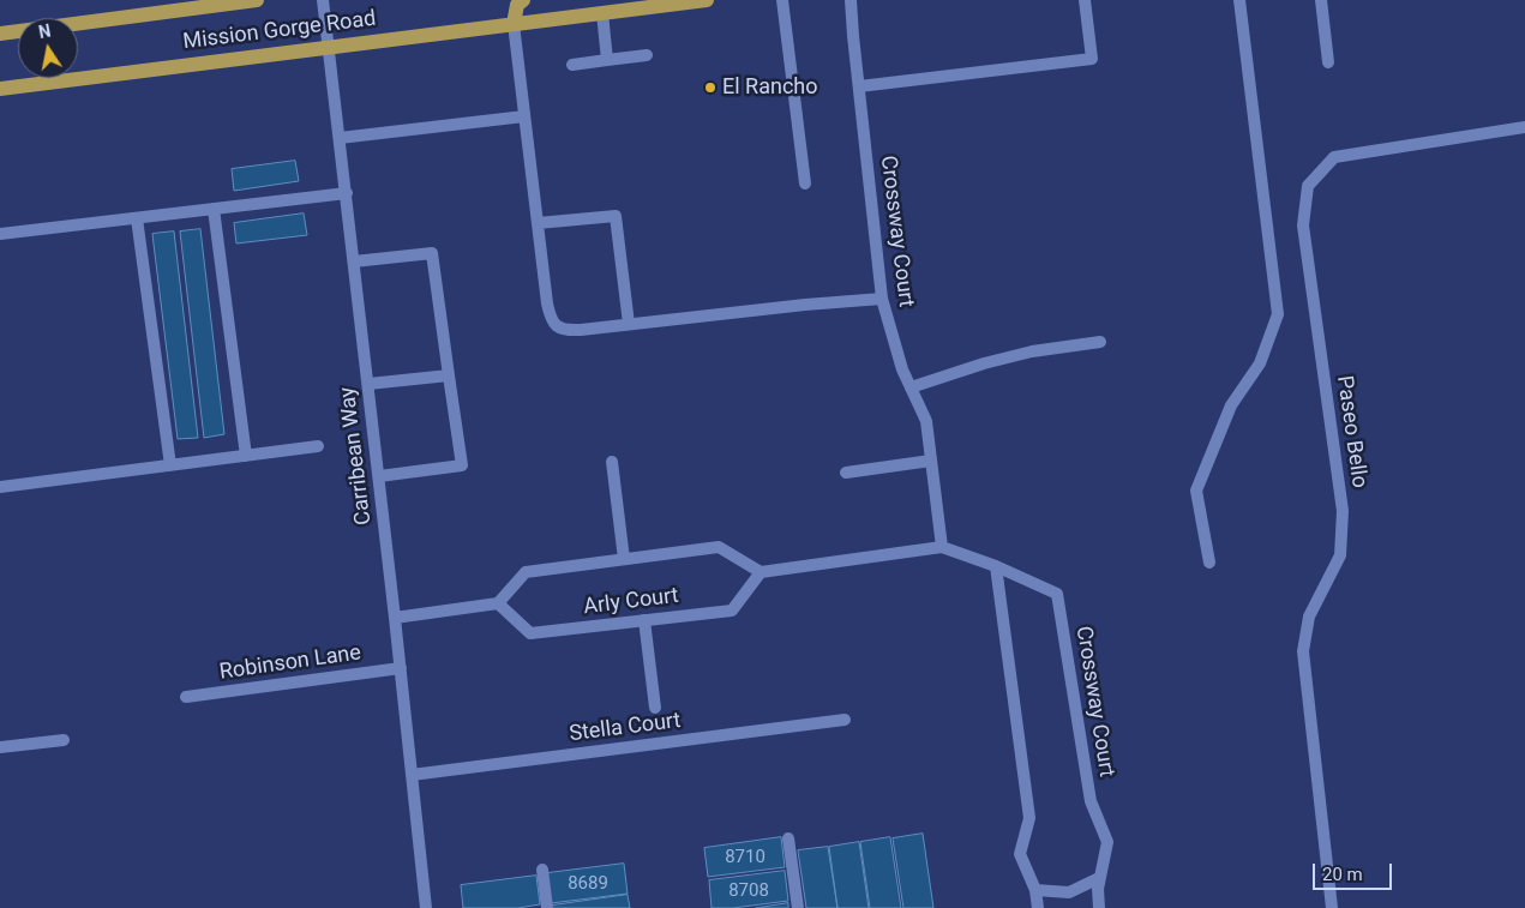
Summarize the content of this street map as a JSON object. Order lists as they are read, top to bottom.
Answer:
{
  "streets": {
    "main road": ["Mission Gorge Road"],
    "street": [
      "Crossway Court",
      "Paseo Bello",
      "Carribean Way",
      "Arly Court",
      "Robinson Lane",
      "Stella Court"
    ]
  },
  "crossings": [
    ["Mission Gorge Road", "Carribean Way"],
    ["Carribean Way", "Robinson Lane"],
    ["Carribean Way", "Stella Court"]
  ],
  "places": ["El Rancho"],
  "house_numbers": ["8710", "8689", "8708"],
  "scale_bar": "20 m",
  "north": "top"
}
